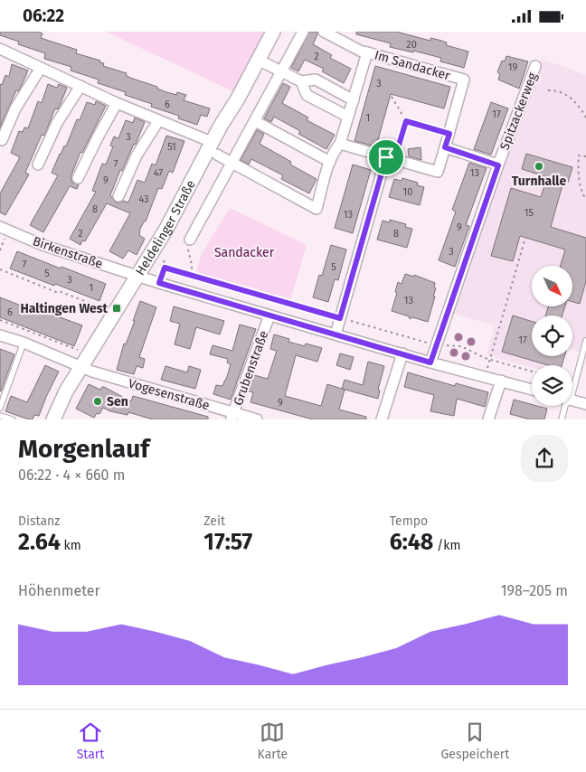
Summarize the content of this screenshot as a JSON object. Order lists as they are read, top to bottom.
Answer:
{
  "streets": {
    "street": [
      "Im Sandacker",
      "Spitzackerweg",
      "Heldelinger Straße",
      "Birkenstraße",
      "Grubenstraße",
      "Vogesenstraße"
    ]
  },
  "crossings": [
    ["Spitzackerweg", "Birkenstraße"],
    ["Heldelinger Straße", "Birkenstraße"],
    ["Heldelinger Straße", "Vogesenstraße"],
    ["Birkenstraße", "Grubenstraße"],
    ["Grubenstraße", "Vogesenstraße"]
  ],
  "parks": ["Sandacker"],
  "places": {
    "other": ["Turnhalle", "Sen"],
    "transit": ["Haltingen West"]
  },
  "house_numbers": [
    "20",
    "2",
    "19",
    "3",
    "6",
    "17",
    "1",
    "3",
    "51",
    "7",
    "47",
    "13",
    "9",
    "10",
    "43",
    "8",
    "15",
    "13",
    "9",
    "2",
    "8",
    "3",
    "7",
    "5",
    "5",
    "3",
    "1",
    "13",
    "6",
    "17",
    "9"
  ],
  "north": "bottom right",
  "page": {
    "status": "06:22",
    "heading": ["Morgenlauf", "06:22 · 4 × 660 m"],
    "stats": [
      ["Distanz", "2.64 km"],
      ["Zeit", "17:57"],
      ["Tempo", "6:48 /km"]
    ],
    "chart": ["Höhenmeter", "198–205 m"],
    "tabs": ["Start", "Karte", "Gespeichert"]
  }
}
